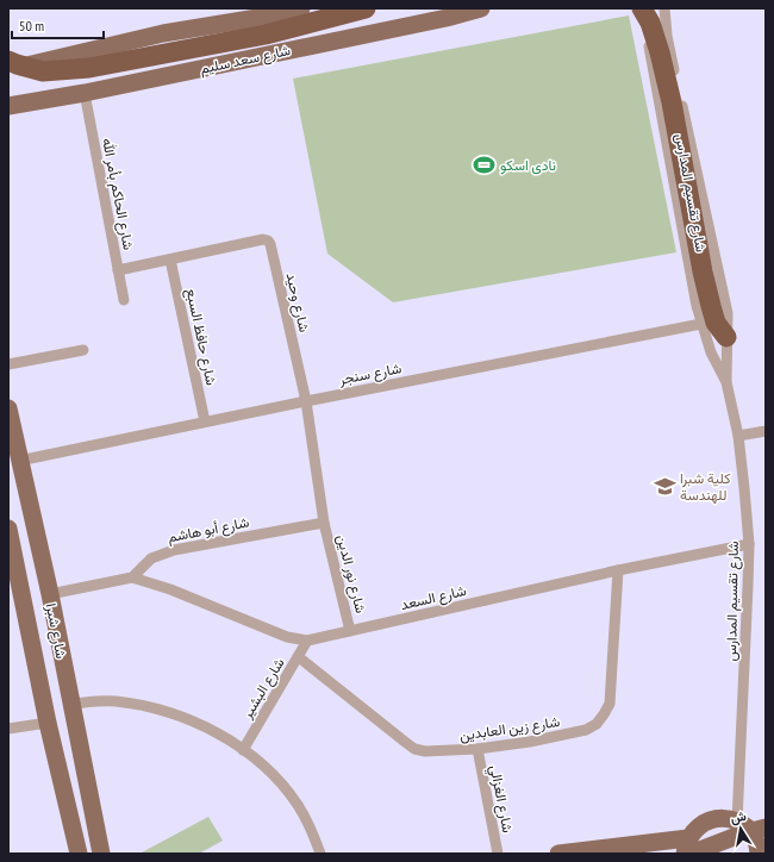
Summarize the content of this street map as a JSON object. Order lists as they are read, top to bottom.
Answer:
{
  "streets": {
    "main road": ["شارع سعد سليم", "شارع شبرا"],
    "street": [
      "شارع تقسيم المدارس",
      "شارع الحاكم بأمر الله",
      "شارع وحيد",
      "شارع حافظ السبع",
      "شارع سنجر",
      "شارع أبو هاشم",
      "شارع نور الدين",
      "شارع السعد",
      "شارع البشير",
      "شارع زين العابدين",
      "شارع الغزالي"
    ]
  },
  "crossings": [
    ["شارع سعد سليم", "شارع الحاكم بأمر الله"],
    ["شارع تقسيم المدارس", "شارع سنجر"],
    ["شارع تقسيم المدارس", "شارع السعد"],
    ["شارع الحاكم بأمر الله", "شارع وحيد"],
    ["شارع وحيد", "شارع حافظ السبع"],
    ["شارع وحيد", "شارع سنجر"],
    ["شارع وحيد", "شارع أبو هاشم"],
    ["شارع وحيد", "شارع نور الدين"],
    ["شارع حافظ السبع", "شارع سنجر"],
    ["شارع سنجر", "شارع شبرا"],
    ["شارع أبو هاشم", "شارع نور الدين"],
    ["شارع أبو هاشم", "شارع السعد"],
    ["شارع نور الدين", "شارع السعد"],
    ["شارع السعد", "شارع البشير"],
    ["شارع السعد", "شارع زين العابدين"],
    ["شارع البشير", "شارع زين العابدين"],
    ["شارع زين العابدين", "شارع الغزالي"]
  ],
  "places": {
    "sports": ["نادى اسكو"],
    "school or university": ["كلية شبرا للهندسة"]
  },
  "scale_bar": "50 m",
  "north": "top"
}
